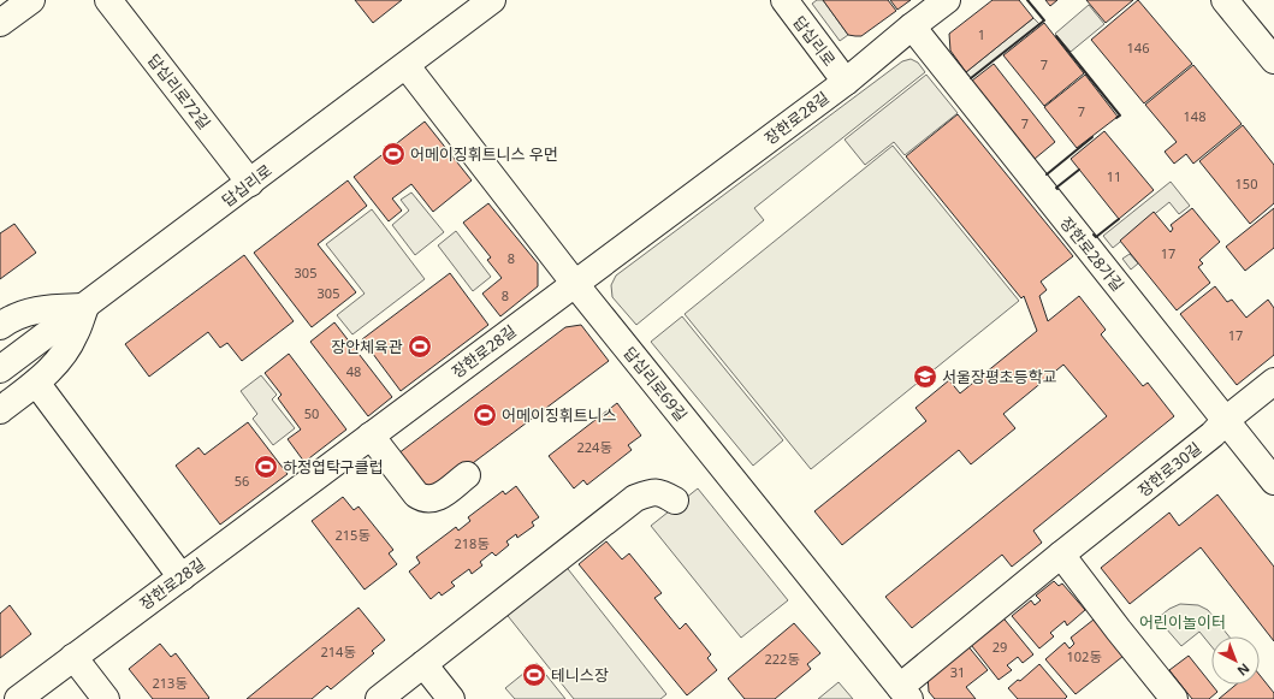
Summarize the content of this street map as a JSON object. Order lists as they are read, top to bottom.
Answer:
{
  "streets": {
    "street": [
      "답십리로",
      "답십리로72길",
      "장한로28길",
      "장한로28가길",
      "답십리로69길",
      "장한로30길"
    ]
  },
  "crossings": [
    ["답십리로", "답십리로72길"],
    ["답십리로", "장한로28길"],
    ["답십리로", "답십리로69길"],
    ["장한로28길", "장한로28가길"],
    ["장한로28길", "답십리로69길"],
    ["장한로28가길", "장한로30길"],
    ["답십리로69길", "장한로30길"]
  ],
  "parks": ["어린이놀이터"],
  "places": {
    "sports": [
      "어메이징휘트니스 우먼",
      "장안체육관",
      "어메이징휘트니스",
      "하정엽탁구클럽",
      "테니스장"
    ],
    "school or university": ["서울장평초등학교"]
  },
  "house_numbers": [
    "1",
    "146",
    "7",
    "7",
    "148",
    "7",
    "11",
    "150",
    "17",
    "8",
    "305",
    "305",
    "8",
    "17",
    "48",
    "50",
    "224동",
    "56",
    "215동",
    "218동",
    "29",
    "214동",
    "102동",
    "222동",
    "31",
    "213동"
  ],
  "north": "bottom right"
}
